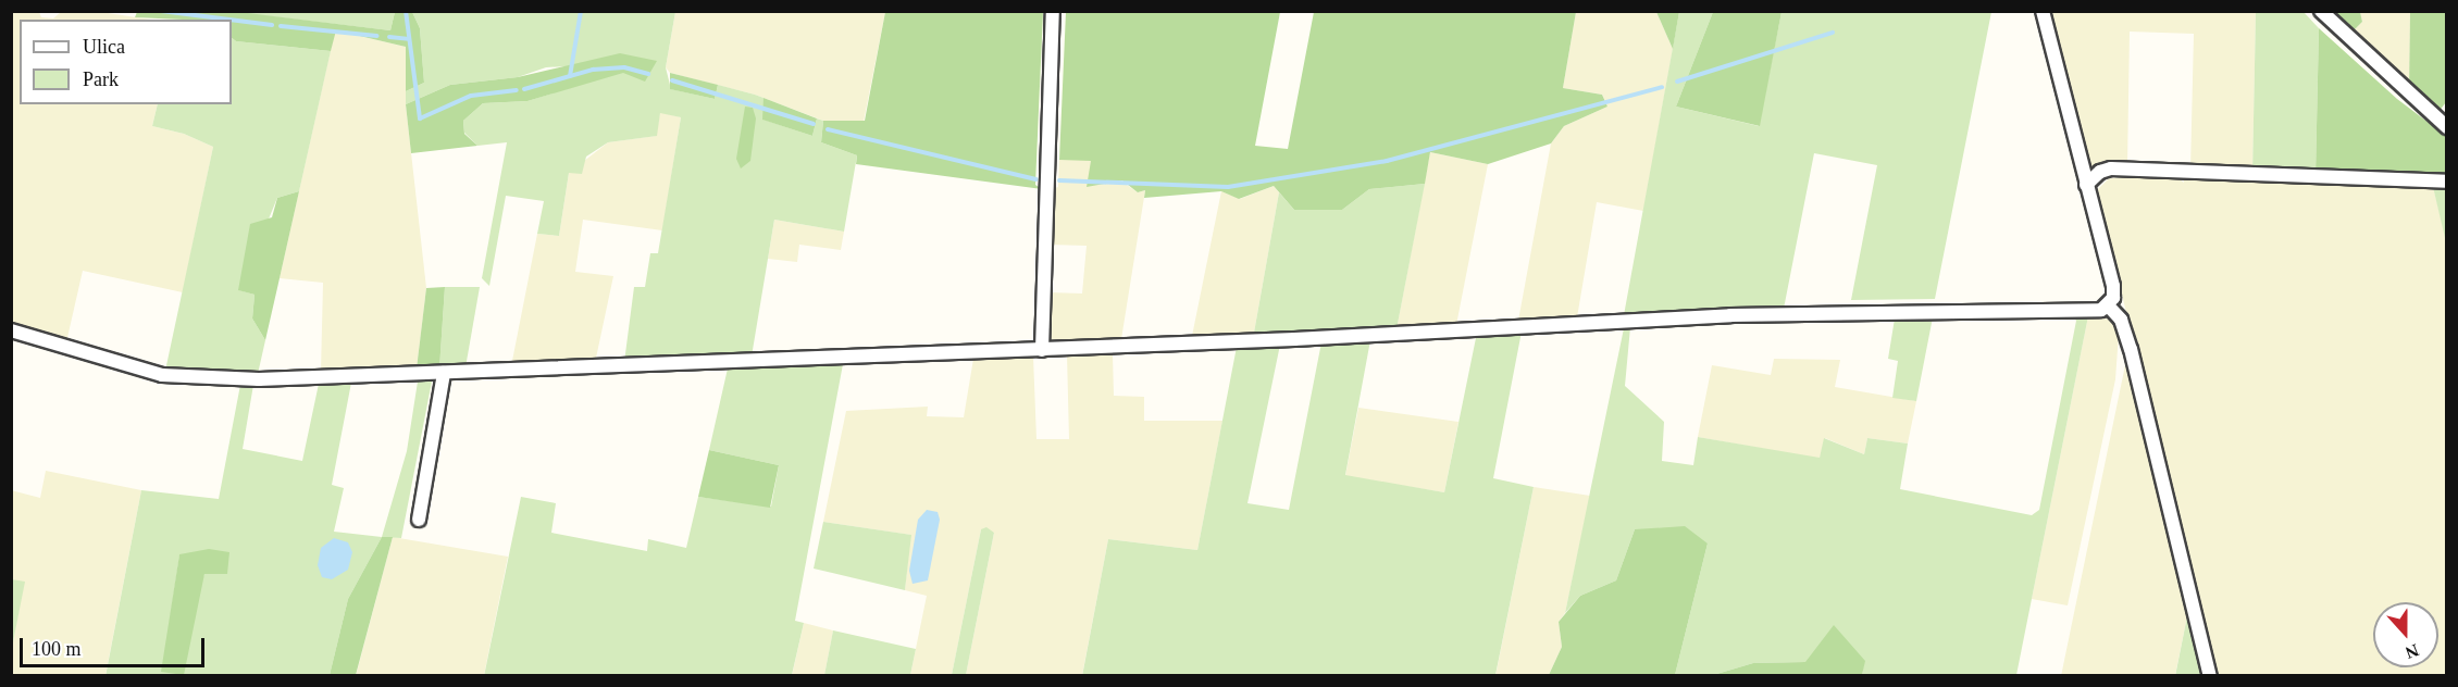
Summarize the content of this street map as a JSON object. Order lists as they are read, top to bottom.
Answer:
{
  "legend": ["Ulica", "Park"],
  "scale_bar": "100 m",
  "north": "bottom"
}
